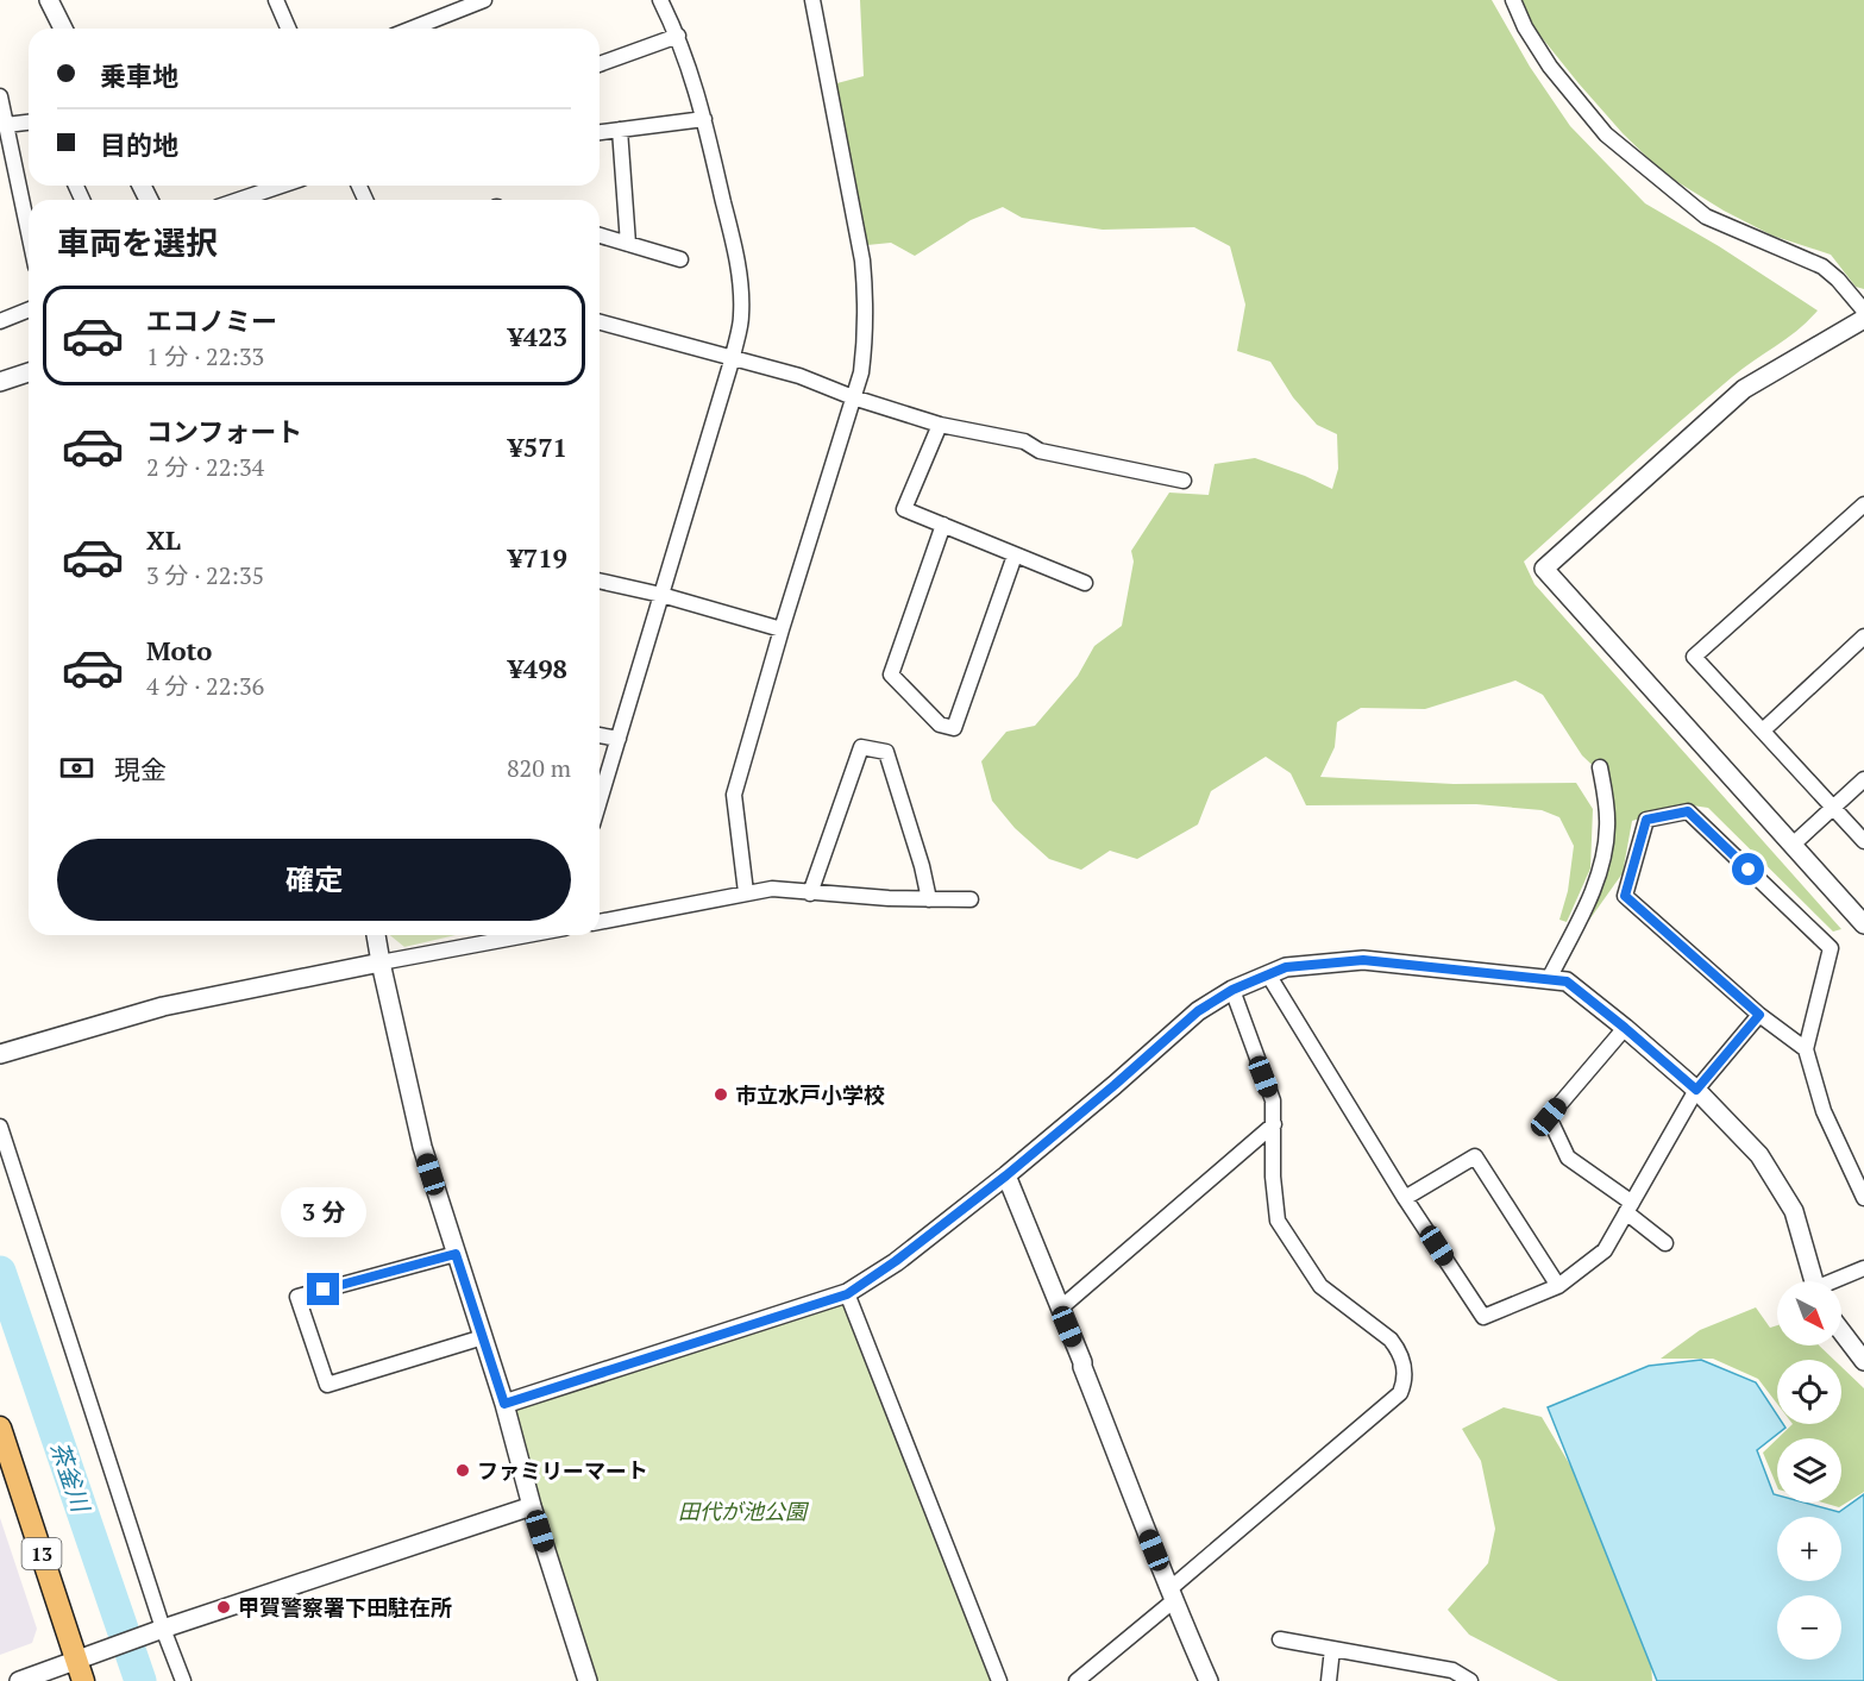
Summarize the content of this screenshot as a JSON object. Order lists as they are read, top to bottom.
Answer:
{
  "streets": {
    "main road": ["13"]
  },
  "water": ["茶釜川"],
  "parks": ["田代が池公園"],
  "places": ["市立水戸小学校", "ファミリーマート", "甲賀警察署下田駐在所"],
  "north": "bottom right",
  "page": {
    "banner": ["乗車地", "目的地"],
    "heading": "車両を選択",
    "list": [
      {
        "name": "エコノミー",
        "note": "1 分 · 22:33",
        "value": "¥423"
      },
      {
        "name": "コンフォート",
        "note": "2 分 · 22:34",
        "value": "¥571"
      },
      {
        "name": "XL",
        "note": "3 分 · 22:35",
        "value": "¥719"
      },
      {
        "name": "Moto",
        "note": "4 分 · 22:36",
        "value": "¥498"
      }
    ],
    "pay": ["現金", "820 m"],
    "buttons": "確定",
    "bubble": "3 分",
    "map_buttons": ["+", "−"]
  }
}
